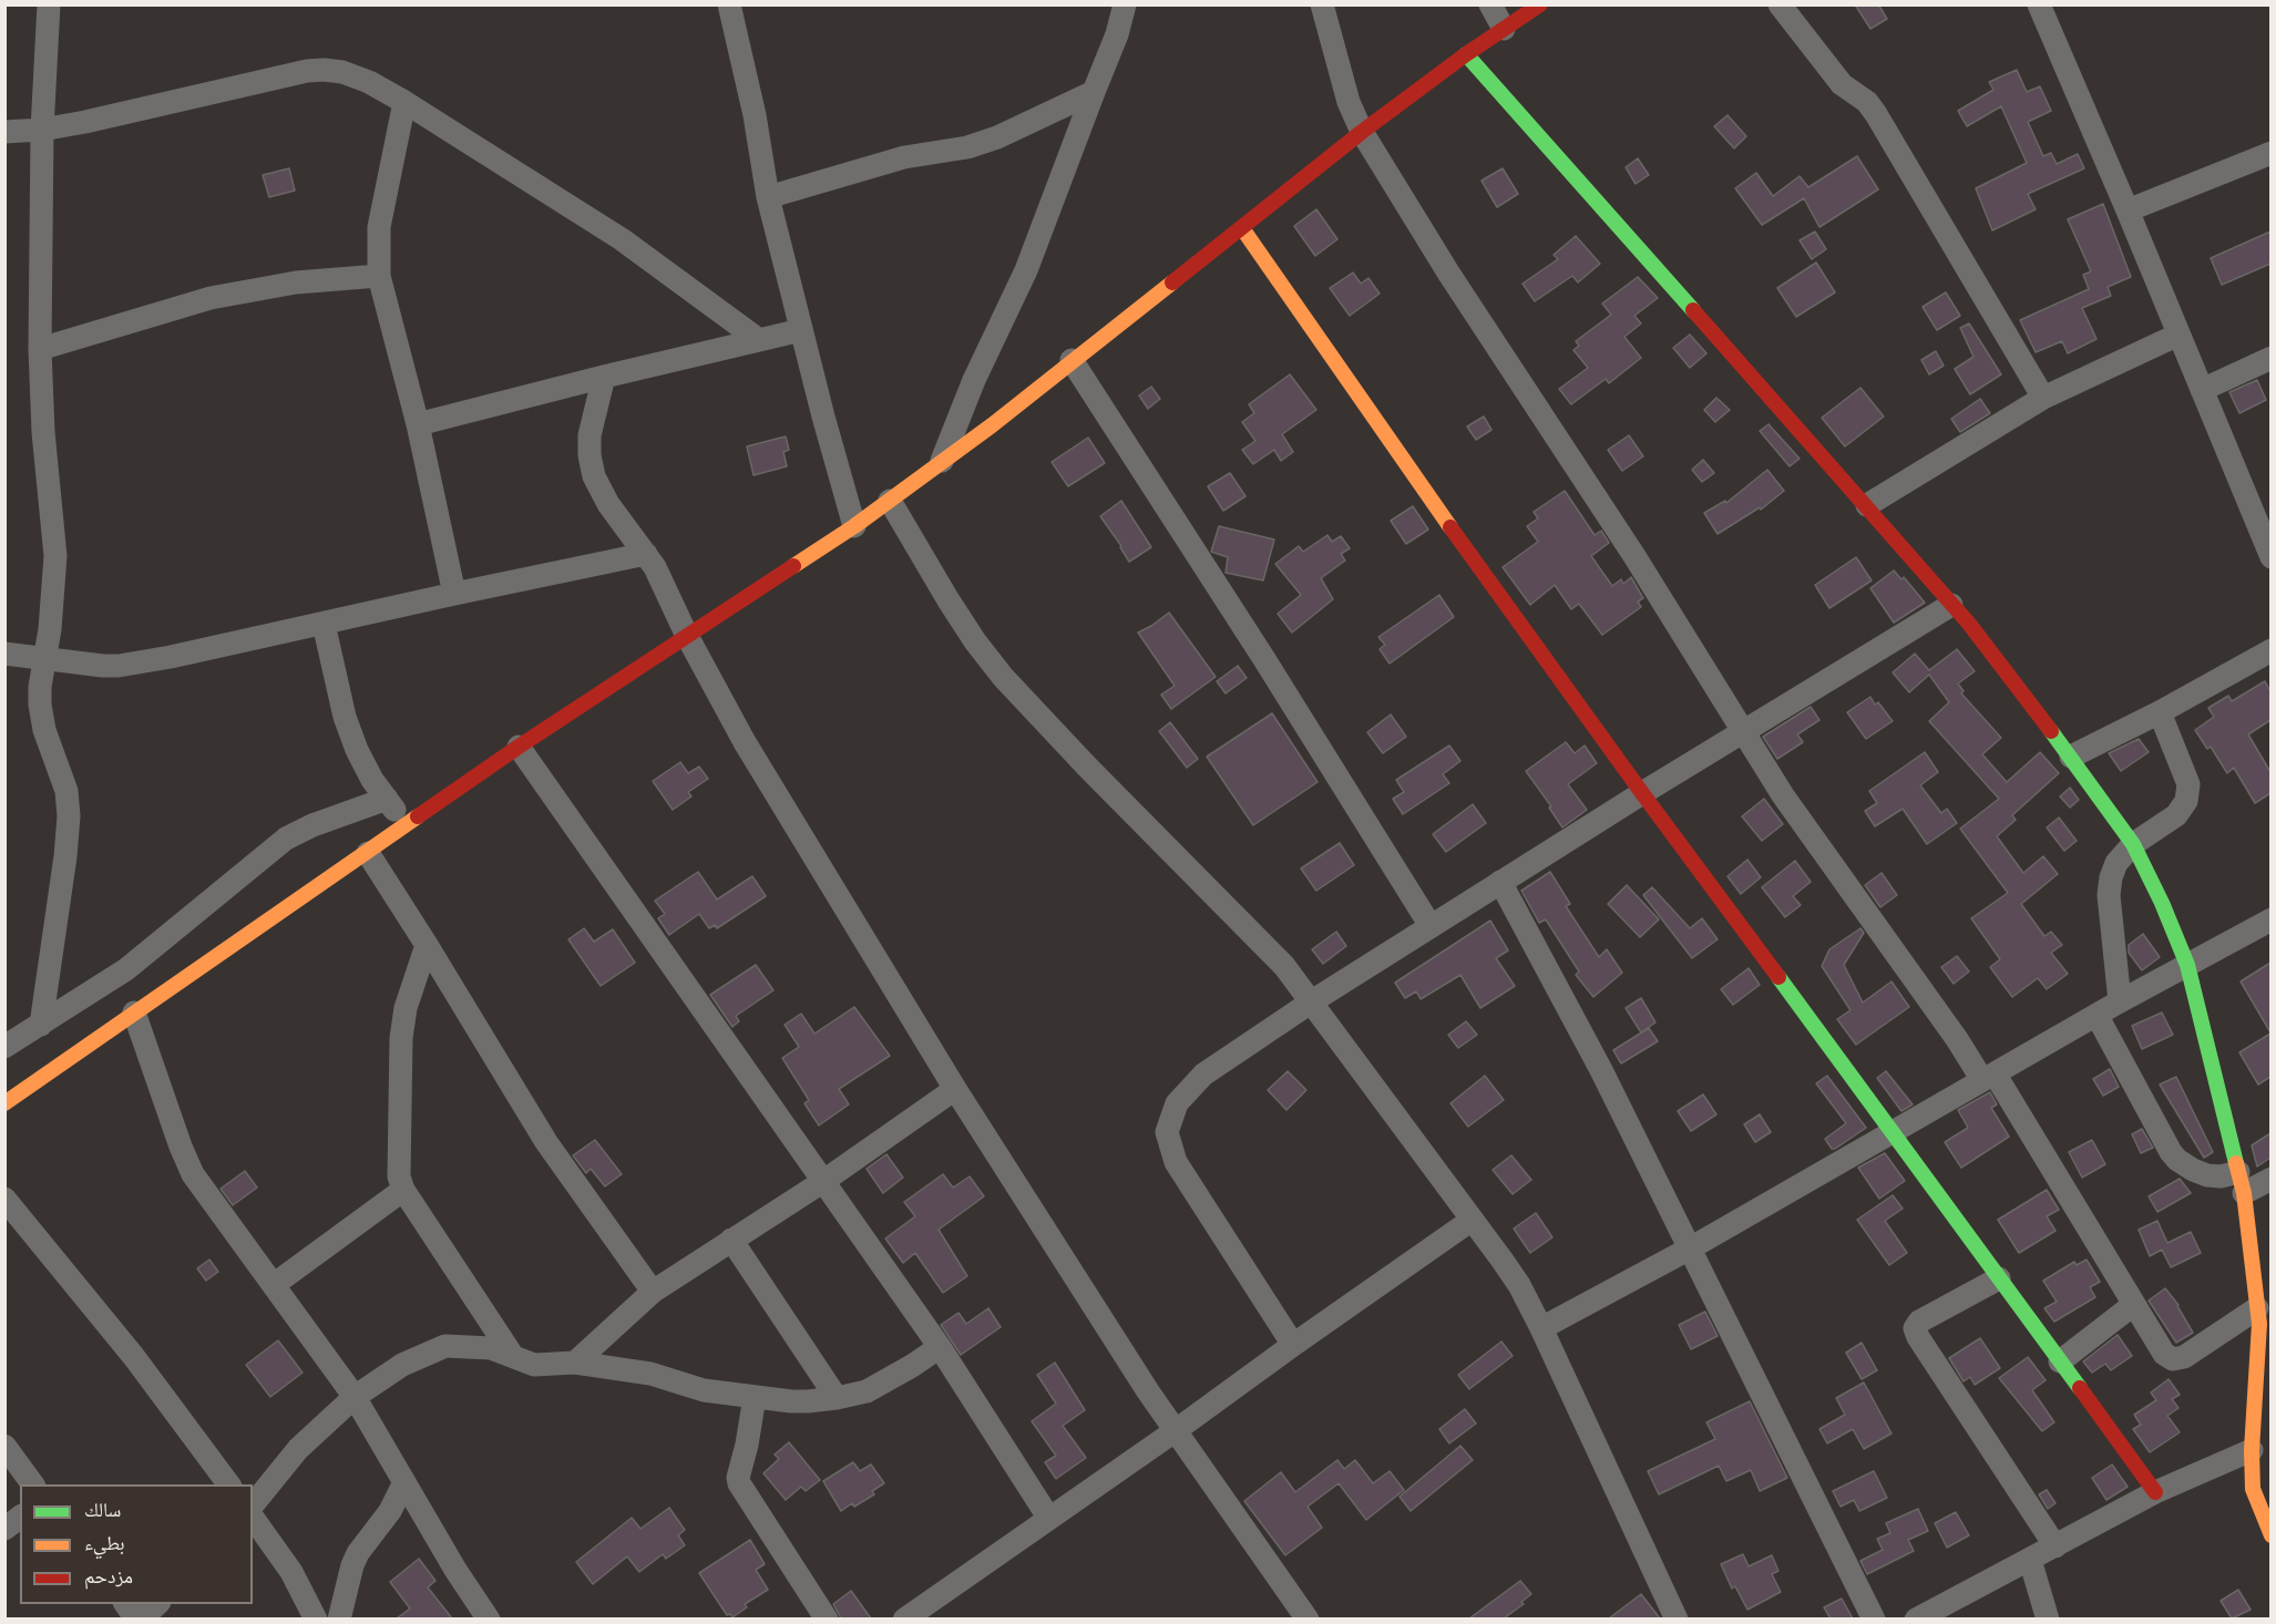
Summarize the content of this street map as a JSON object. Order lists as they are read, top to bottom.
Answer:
{
  "legend": ["سالك", "بطيء", "مزدحم"]
}
